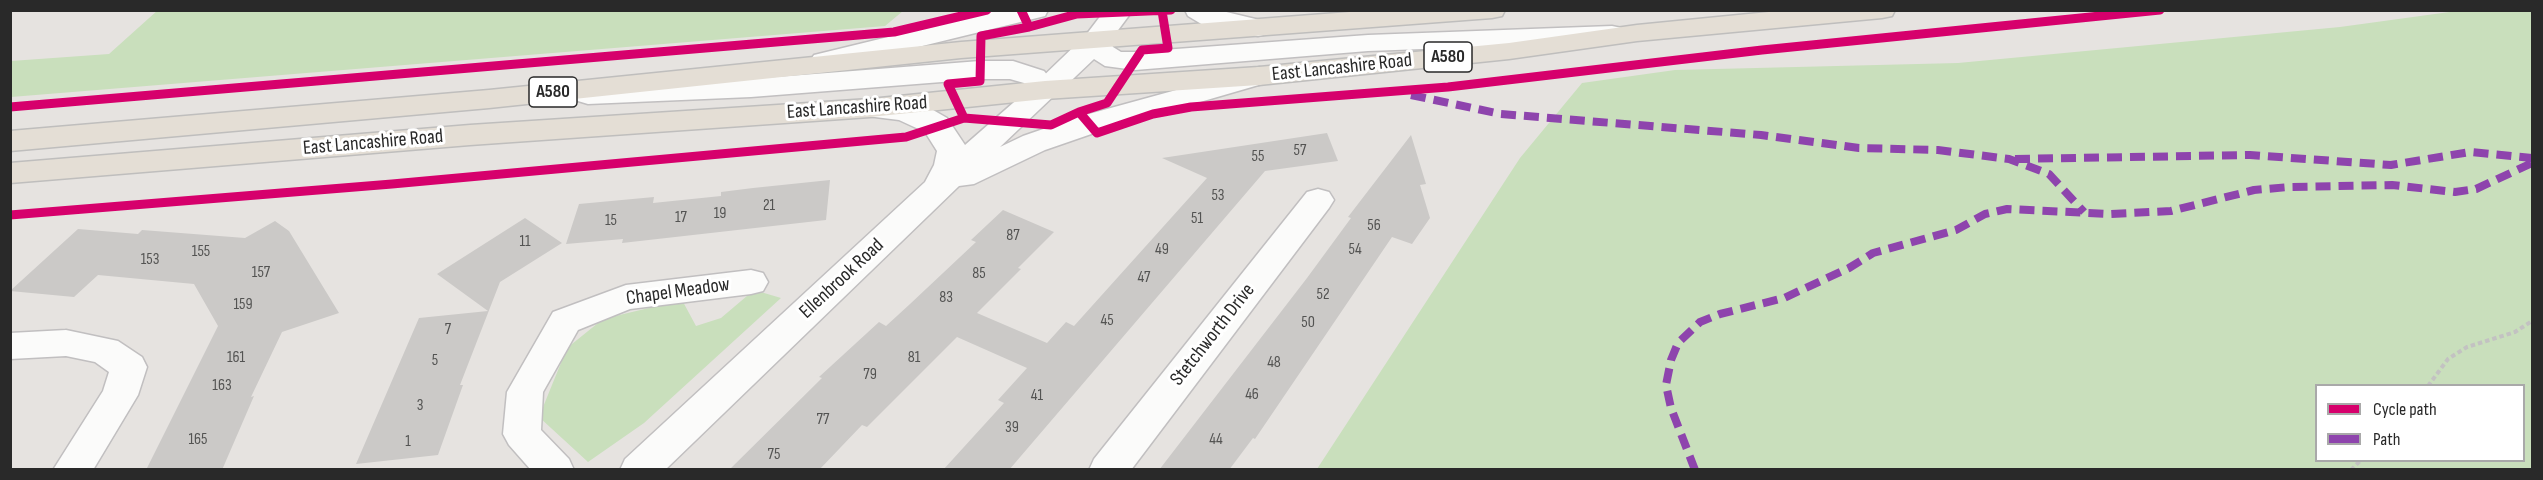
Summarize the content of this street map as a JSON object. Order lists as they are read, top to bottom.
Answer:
{
  "streets": {
    "highway": ["A580", "East Lancashire Road"],
    "street": ["Ellenbrook Road", "Chapel Meadow", "Stetchworth Drive"]
  },
  "crossings": [
    ["East Lancashire Road", "Ellenbrook Road"]
  ],
  "house_numbers": [
    "57",
    "55",
    "53",
    "21",
    "19",
    "17",
    "51",
    "15",
    "56",
    "87",
    "11",
    "49",
    "54",
    "155",
    "153",
    "157",
    "85",
    "47",
    "52",
    "83",
    "159",
    "45",
    "50",
    "7",
    "161",
    "81",
    "5",
    "48",
    "79",
    "163",
    "46",
    "41",
    "3",
    "77",
    "39",
    "165",
    "44",
    "1",
    "75"
  ],
  "legend": ["Cycle path", "Path"]
}
